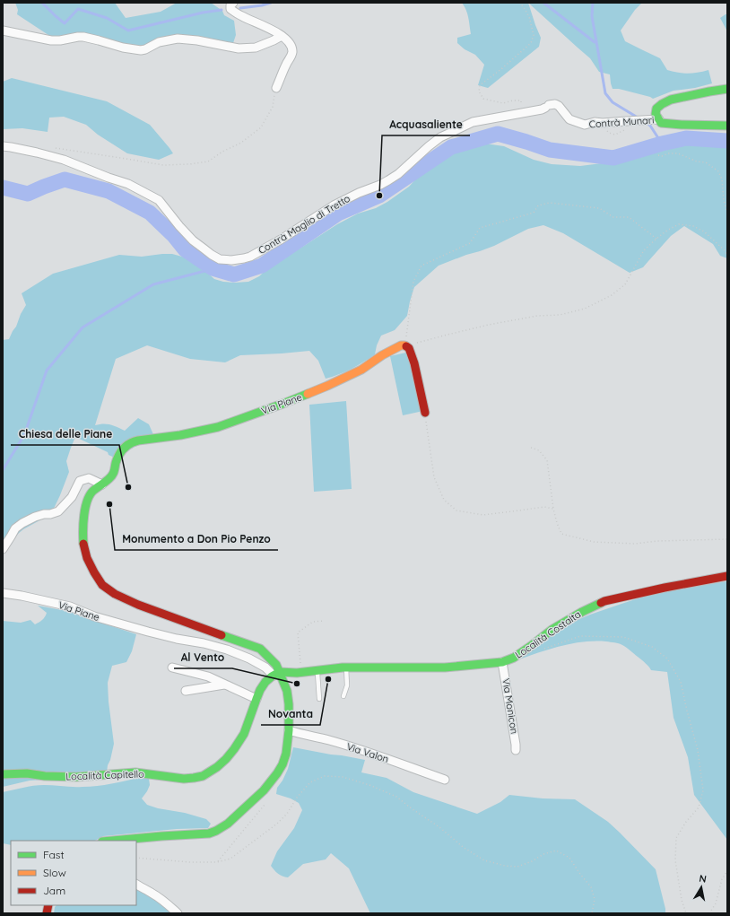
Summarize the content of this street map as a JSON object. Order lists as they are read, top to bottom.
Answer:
{
  "streets": {
    "street": [
      "Contrà Munari",
      "Contrà Maglio di Tretto",
      "Via Piane",
      "Località Costalta",
      "Via Monicon",
      "Via Valon",
      "Località Capitello"
    ]
  },
  "crossings": [
    ["Contrà Munari", "Contrà Maglio di Tretto"],
    ["Via Piane", "Località Costalta"],
    ["Via Piane", "Via Valon"],
    ["Via Piane", "Località Capitello"],
    ["Località Costalta", "Via Monicon"],
    ["Località Costalta", "Località Capitello"]
  ],
  "places": [
    "Acquasaliente",
    "Chiesa delle Piane",
    "Monumento a Don Pio Penzo",
    "Novanta",
    "Al Vento"
  ],
  "legend": ["Fast", "Slow", "Jam"],
  "north": "top"
}
